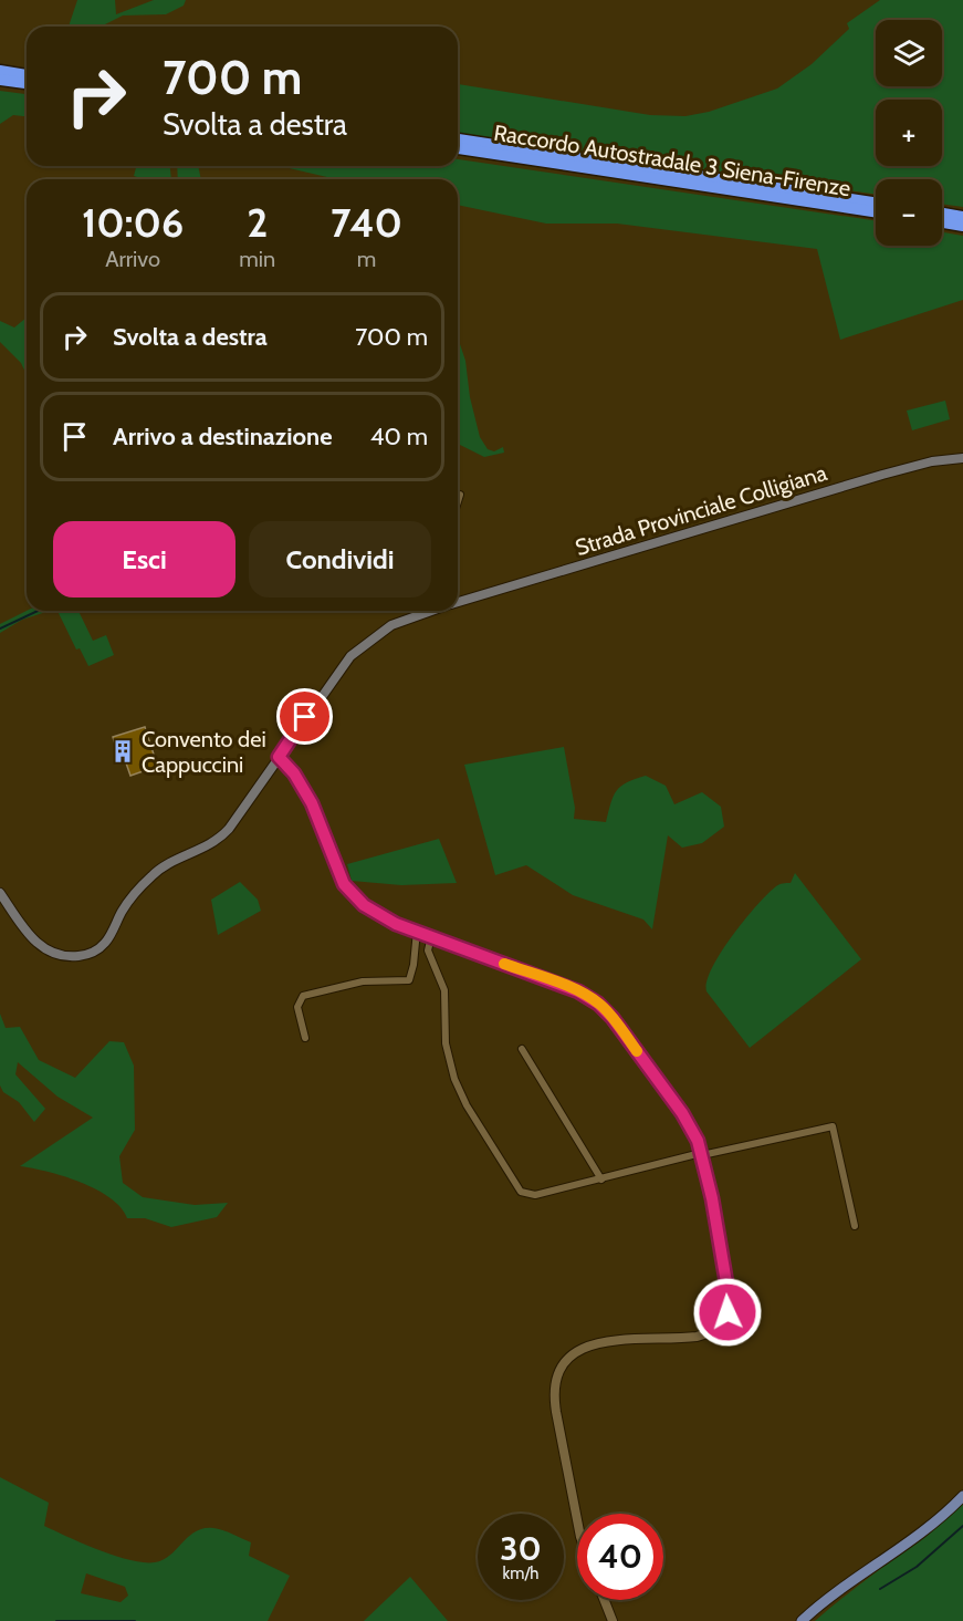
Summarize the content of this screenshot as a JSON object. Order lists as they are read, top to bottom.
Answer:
{
  "streets": {
    "highway": ["Raccordo Autostradale 3 Siena-Firenze"],
    "main road": ["Strada Provinciale Colligiana"]
  },
  "places": {
    "building": ["Convento dei Cappuccini"]
  },
  "page": {
    "map_buttons": ["+", "−"],
    "turn": ["700 m", "Svolta a destra"],
    "eta": [
      "10:06",
      "Arrivo",
      "2",
      "min",
      "740",
      "m"
    ],
    "list": [
      {
        "name": "Svolta a destra",
        "value": "700 m"
      },
      {
        "name": "Arrivo a destinazione",
        "value": "40 m"
      }
    ],
    "buttons": ["Esci", "Condividi"],
    "speed": "30 km/h",
    "limit": "40"
  }
}
